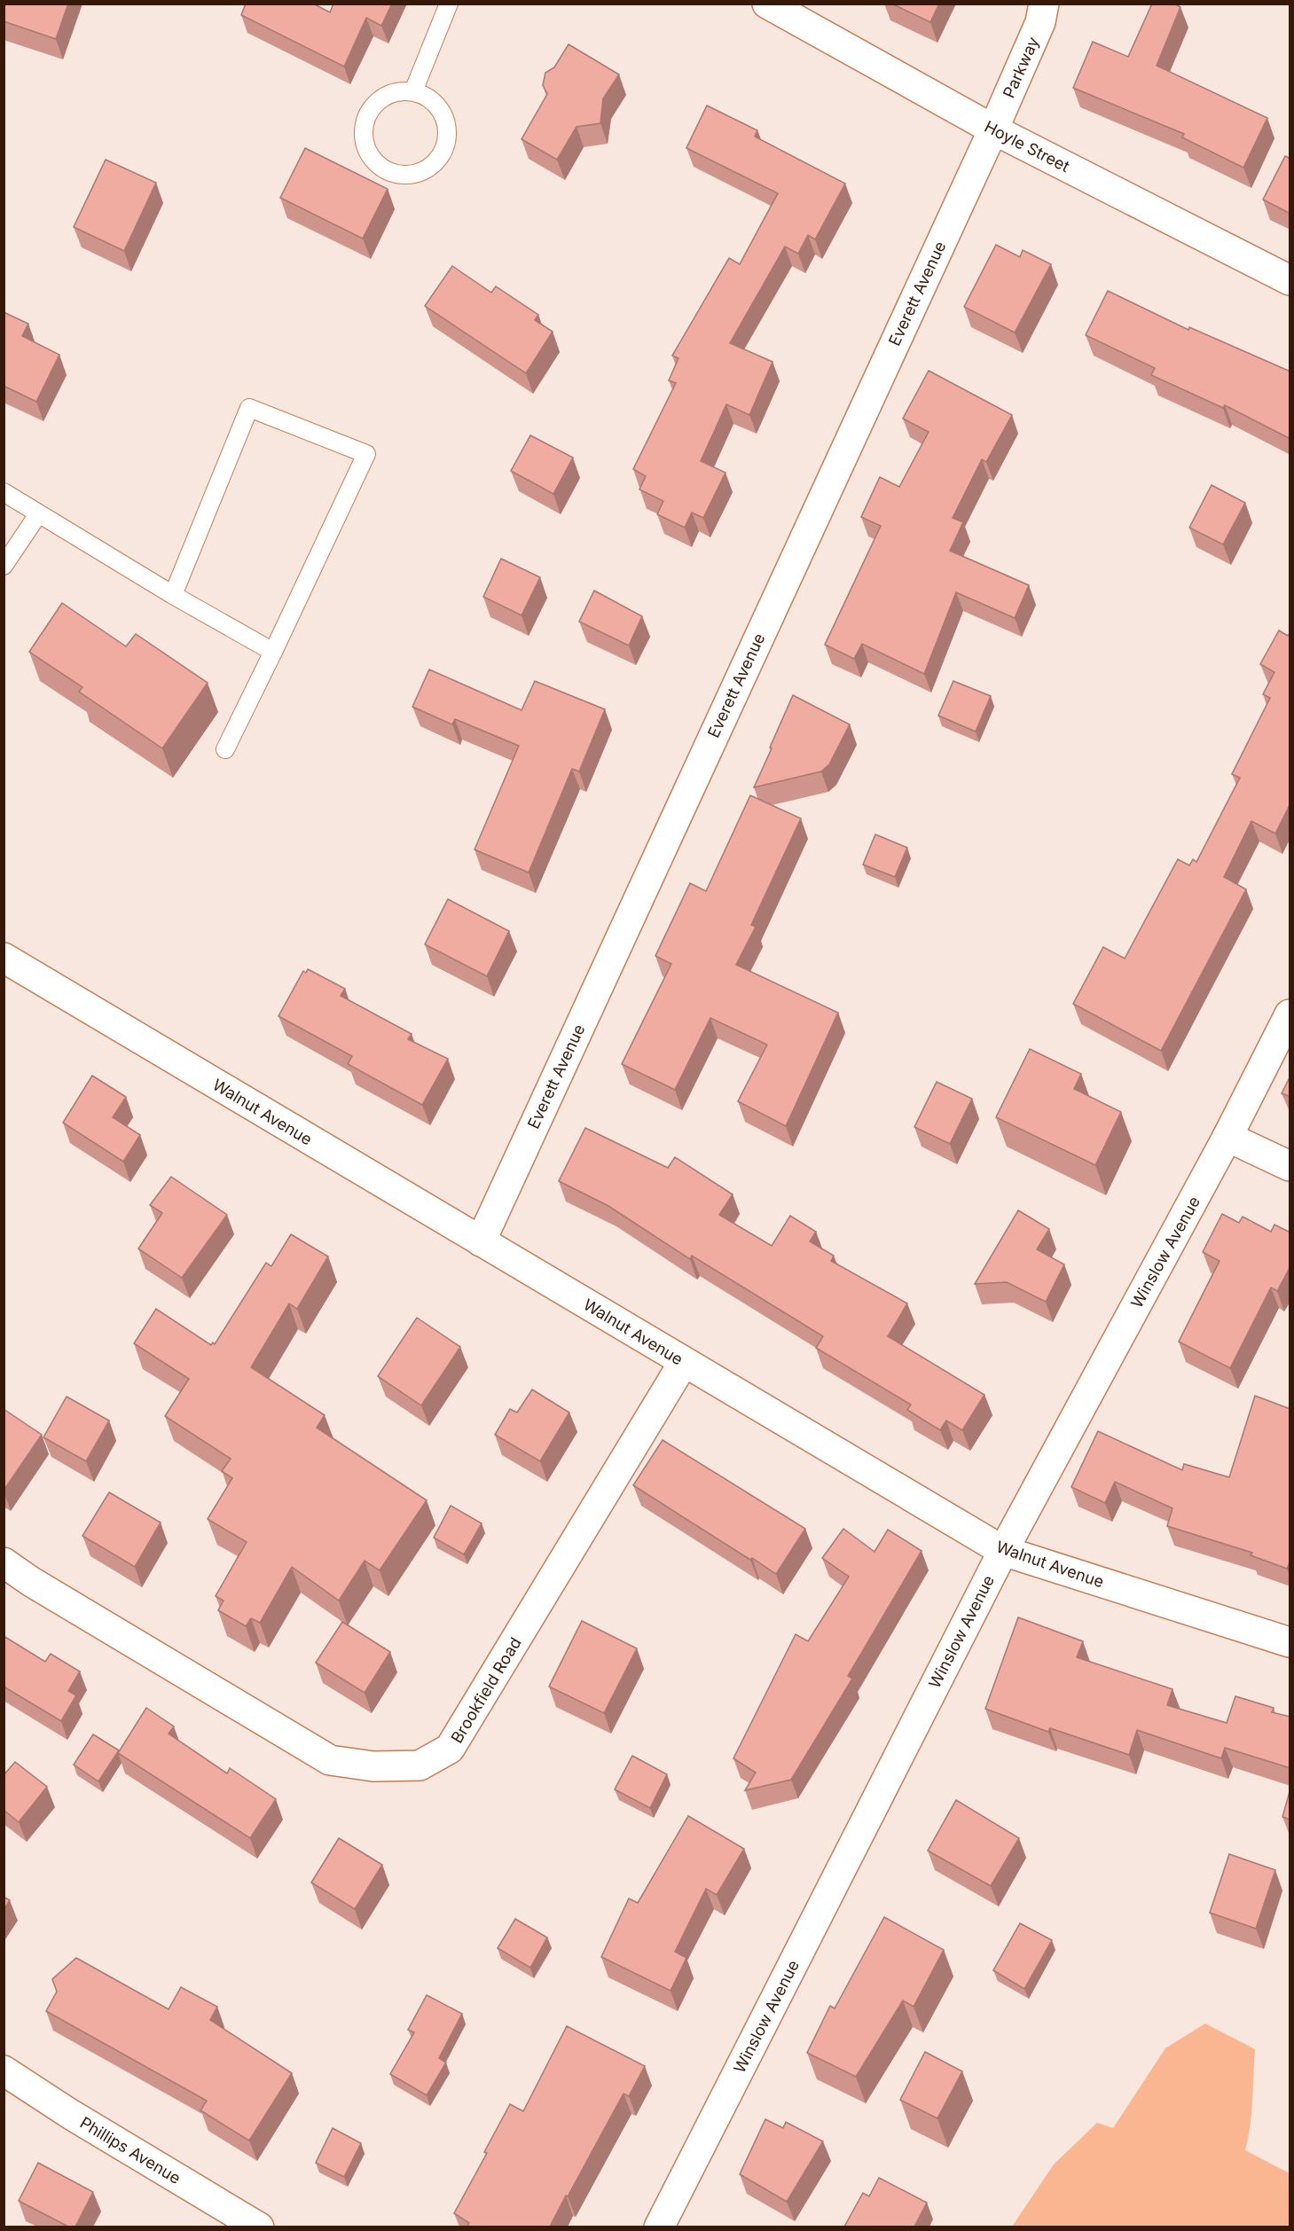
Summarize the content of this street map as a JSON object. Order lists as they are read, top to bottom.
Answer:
{
  "streets": {
    "street": [
      "Parkway",
      "Hoyle Street",
      "Everett Avenue",
      "Walnut Avenue",
      "Winslow Avenue",
      "Brookfield Road",
      "Phillips Avenue"
    ]
  },
  "crossings": [
    ["Parkway", "Hoyle Street"],
    ["Parkway", "Everett Avenue"],
    ["Hoyle Street", "Everett Avenue"],
    ["Everett Avenue", "Walnut Avenue"],
    ["Walnut Avenue", "Winslow Avenue"],
    ["Walnut Avenue", "Brookfield Road"]
  ]
}
